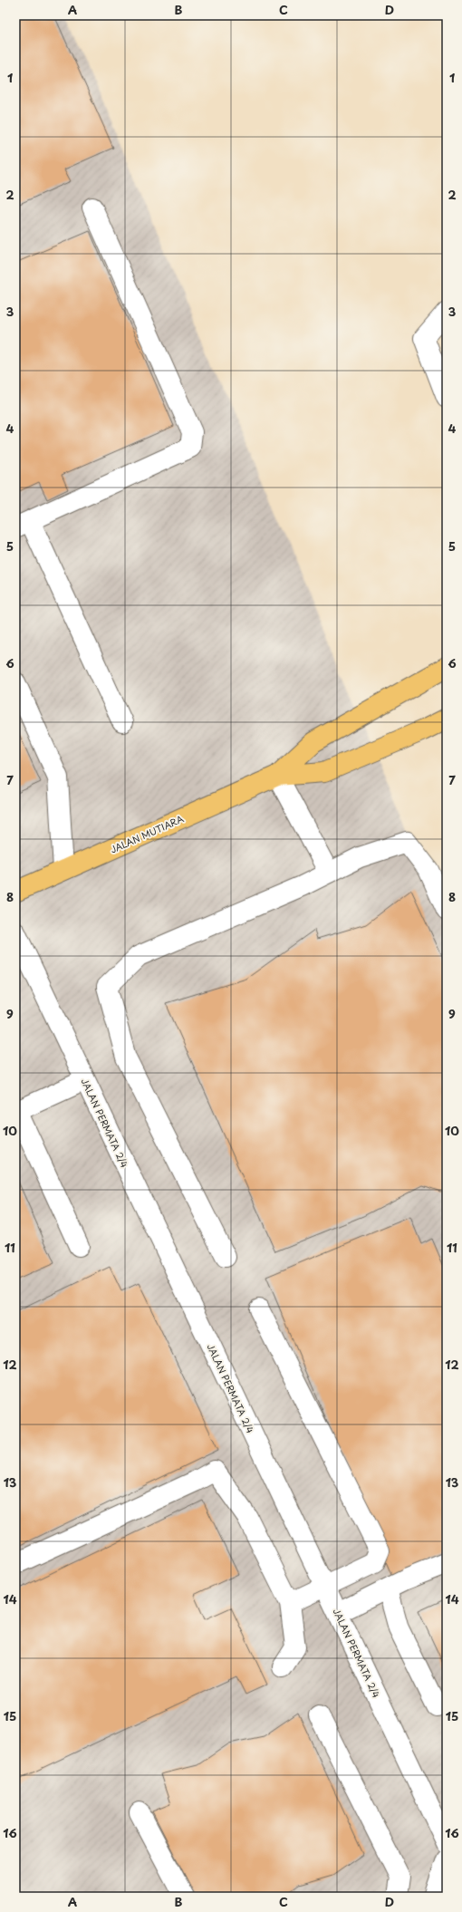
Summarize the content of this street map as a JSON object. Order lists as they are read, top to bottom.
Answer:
{
  "streets": {
    "main road": ["JALAN MUTIARA"],
    "street": ["JALAN PERMATA 2/4"]
  },
  "grid": {
    "columns": [
      "A",
      "B",
      "C",
      "D"
    ],
    "rows": [
      "1",
      "2",
      "3",
      "4",
      "5",
      "6",
      "7",
      "8",
      "9",
      "10",
      "11",
      "12",
      "13",
      "14",
      "15",
      "16"
    ]
  }
}
